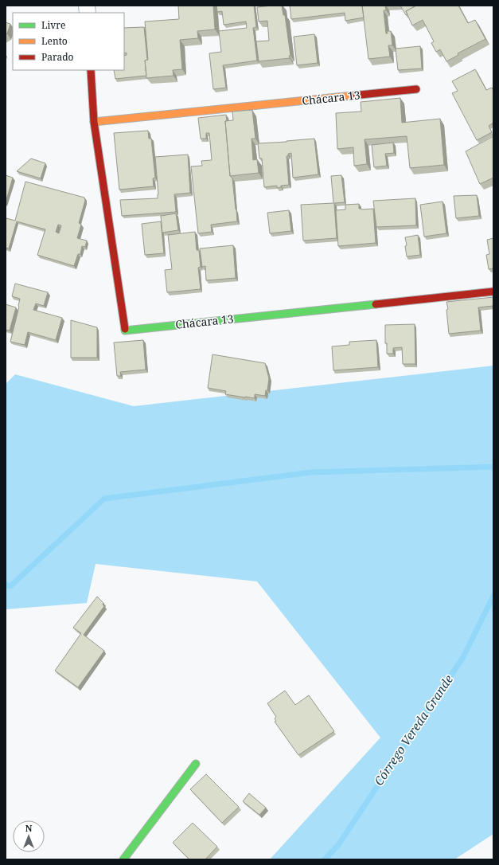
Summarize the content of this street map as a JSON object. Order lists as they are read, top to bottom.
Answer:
{
  "streets": {
    "street": ["Chácara 13"]
  },
  "water": ["Córrego Vereda Grande"],
  "legend": ["Livre", "Lento", "Parado"],
  "north": "top"
}
